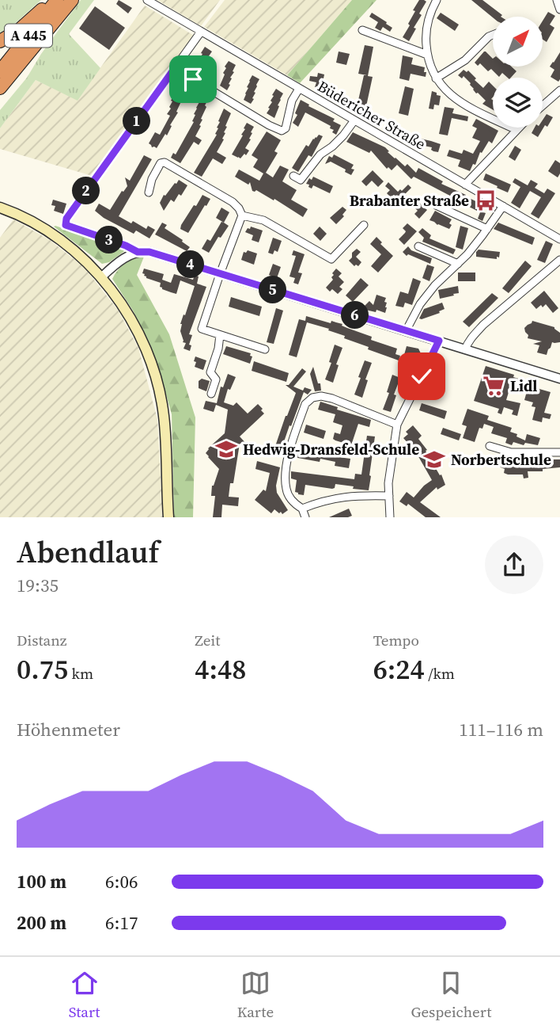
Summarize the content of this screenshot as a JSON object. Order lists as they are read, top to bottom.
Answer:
{
  "streets": {
    "highway": ["A 445"],
    "street": ["Büdericher Straße"]
  },
  "places": {
    "bus stop": ["Brabanter Straße"],
    "supermarket": ["Lidl"],
    "school or university": ["Hedwig-Dransfeld-Schule", "Norbertschule"]
  },
  "north": "top right",
  "page": {
    "pins": [
      "1",
      "2",
      "3",
      "4",
      "5",
      "6"
    ],
    "heading": ["Abendlauf", "19:35"],
    "stats": [
      ["Distanz", "0.75 km"],
      ["Zeit", "4:48"],
      ["Tempo", "6:24 /km"]
    ],
    "chart": ["Höhenmeter", "111–116 m"],
    "list": [
      {
        "name": "100 m",
        "note": "6:06"
      },
      {
        "name": "200 m",
        "note": "6:17"
      }
    ],
    "tabs": ["Start", "Karte", "Gespeichert"]
  }
}
